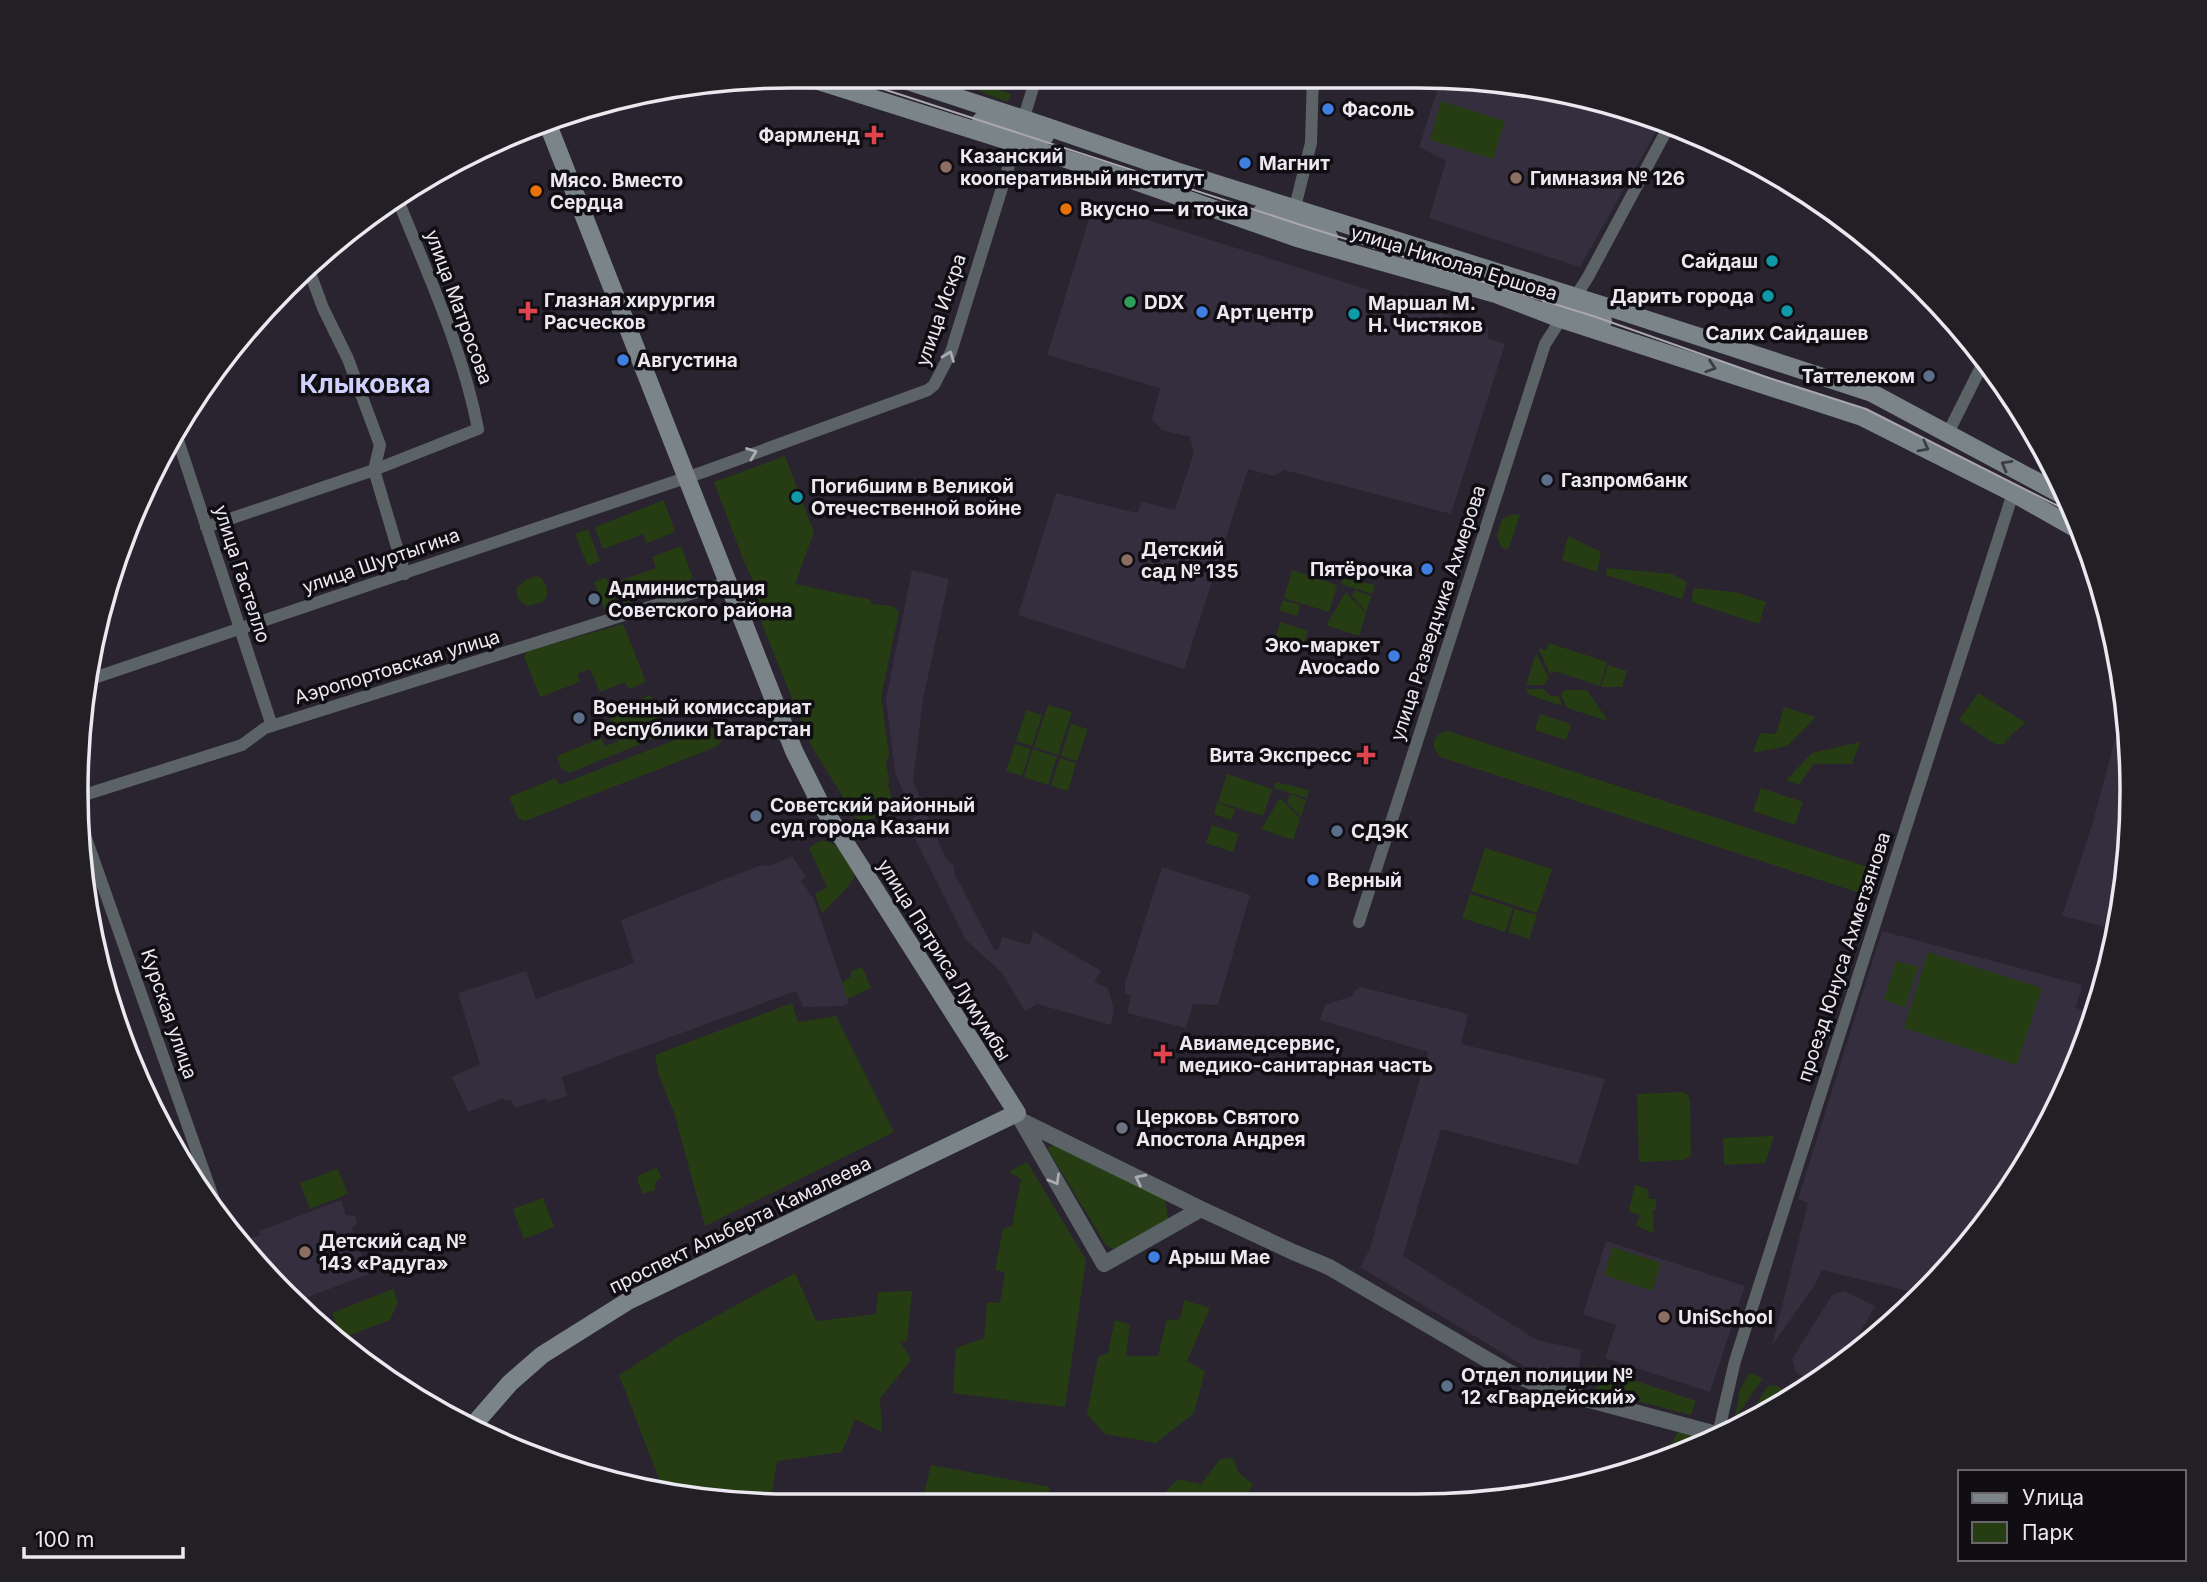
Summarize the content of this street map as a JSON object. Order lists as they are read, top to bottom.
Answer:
{
  "streets": {
    "main road": ["улица Николая Ершова", "улица Патриса Лумумбы", "проспект Альберта Камалеева"],
    "street": [
      "улица Матросова",
      "улица Искра",
      "улица Шуртыгина",
      "улица Гастелло",
      "улица Разведчика Ахмерова",
      "Аэропортовская улица",
      "проезд Юнуса Ахметзянова",
      "Курская улица"
    ]
  },
  "crossings": [
    ["улица Николая Ершова", "улица Искра"],
    ["улица Николая Ершова", "улица Разведчика Ахмерова"],
    ["улица Николая Ершова", "проезд Юнуса Ахметзянова"],
    ["улица Искра", "улица Шуртыгина"],
    ["улица Искра", "улица Патриса Лумумбы"],
    ["улица Шуртыгина", "улица Гастелло"],
    ["улица Шуртыгина", "улица Патриса Лумумбы"],
    ["улица Гастелло", "Аэропортовская улица"],
    ["Аэропортовская улица", "улица Патриса Лумумбы"],
    ["улица Патриса Лумумбы", "проспект Альберта Камалеева"]
  ],
  "one_way": ["улица Искра"],
  "districts": ["Клыковка"],
  "places": {
    "other": [
      "Фасоль",
      "Магнит",
      "Казанский кооперативный институт",
      "Гимназия № 126",
      "Мясо. Вместо Сердца",
      "Вкусно — и точка",
      "Сайдаш",
      "Дарить города",
      "DDX",
      "Салих Сайдашев",
      "Арт центр",
      "Маршал М. Н. Чистяков",
      "Августина",
      "Таттелеком",
      "Газпромбанк",
      "Погибшим в Великой Отечественной войне",
      "Детский сад № 135",
      "Пятёрочка",
      "Администрация Советского района",
      "Эко-маркет Avocado",
      "Военный комиссариат Республики Татарстан",
      "Советский районный суд города Казани",
      "СДЭК",
      "Верный",
      "Церковь Святого Апостола Андрея",
      "Детский сад № 143 «Радуга»",
      "Арыш Мае",
      "UniSchool",
      "Отдел полиции № 12 «Гвардейский»"
    ],
    "health": [
      "Фармленд",
      "Глазная хирургия Расческов",
      "Вита Экспресс",
      "Авиамедсервис, медико-санитарная часть"
    ]
  },
  "legend": ["Улица", "Парк"],
  "scale_bar": "100 m"
}
